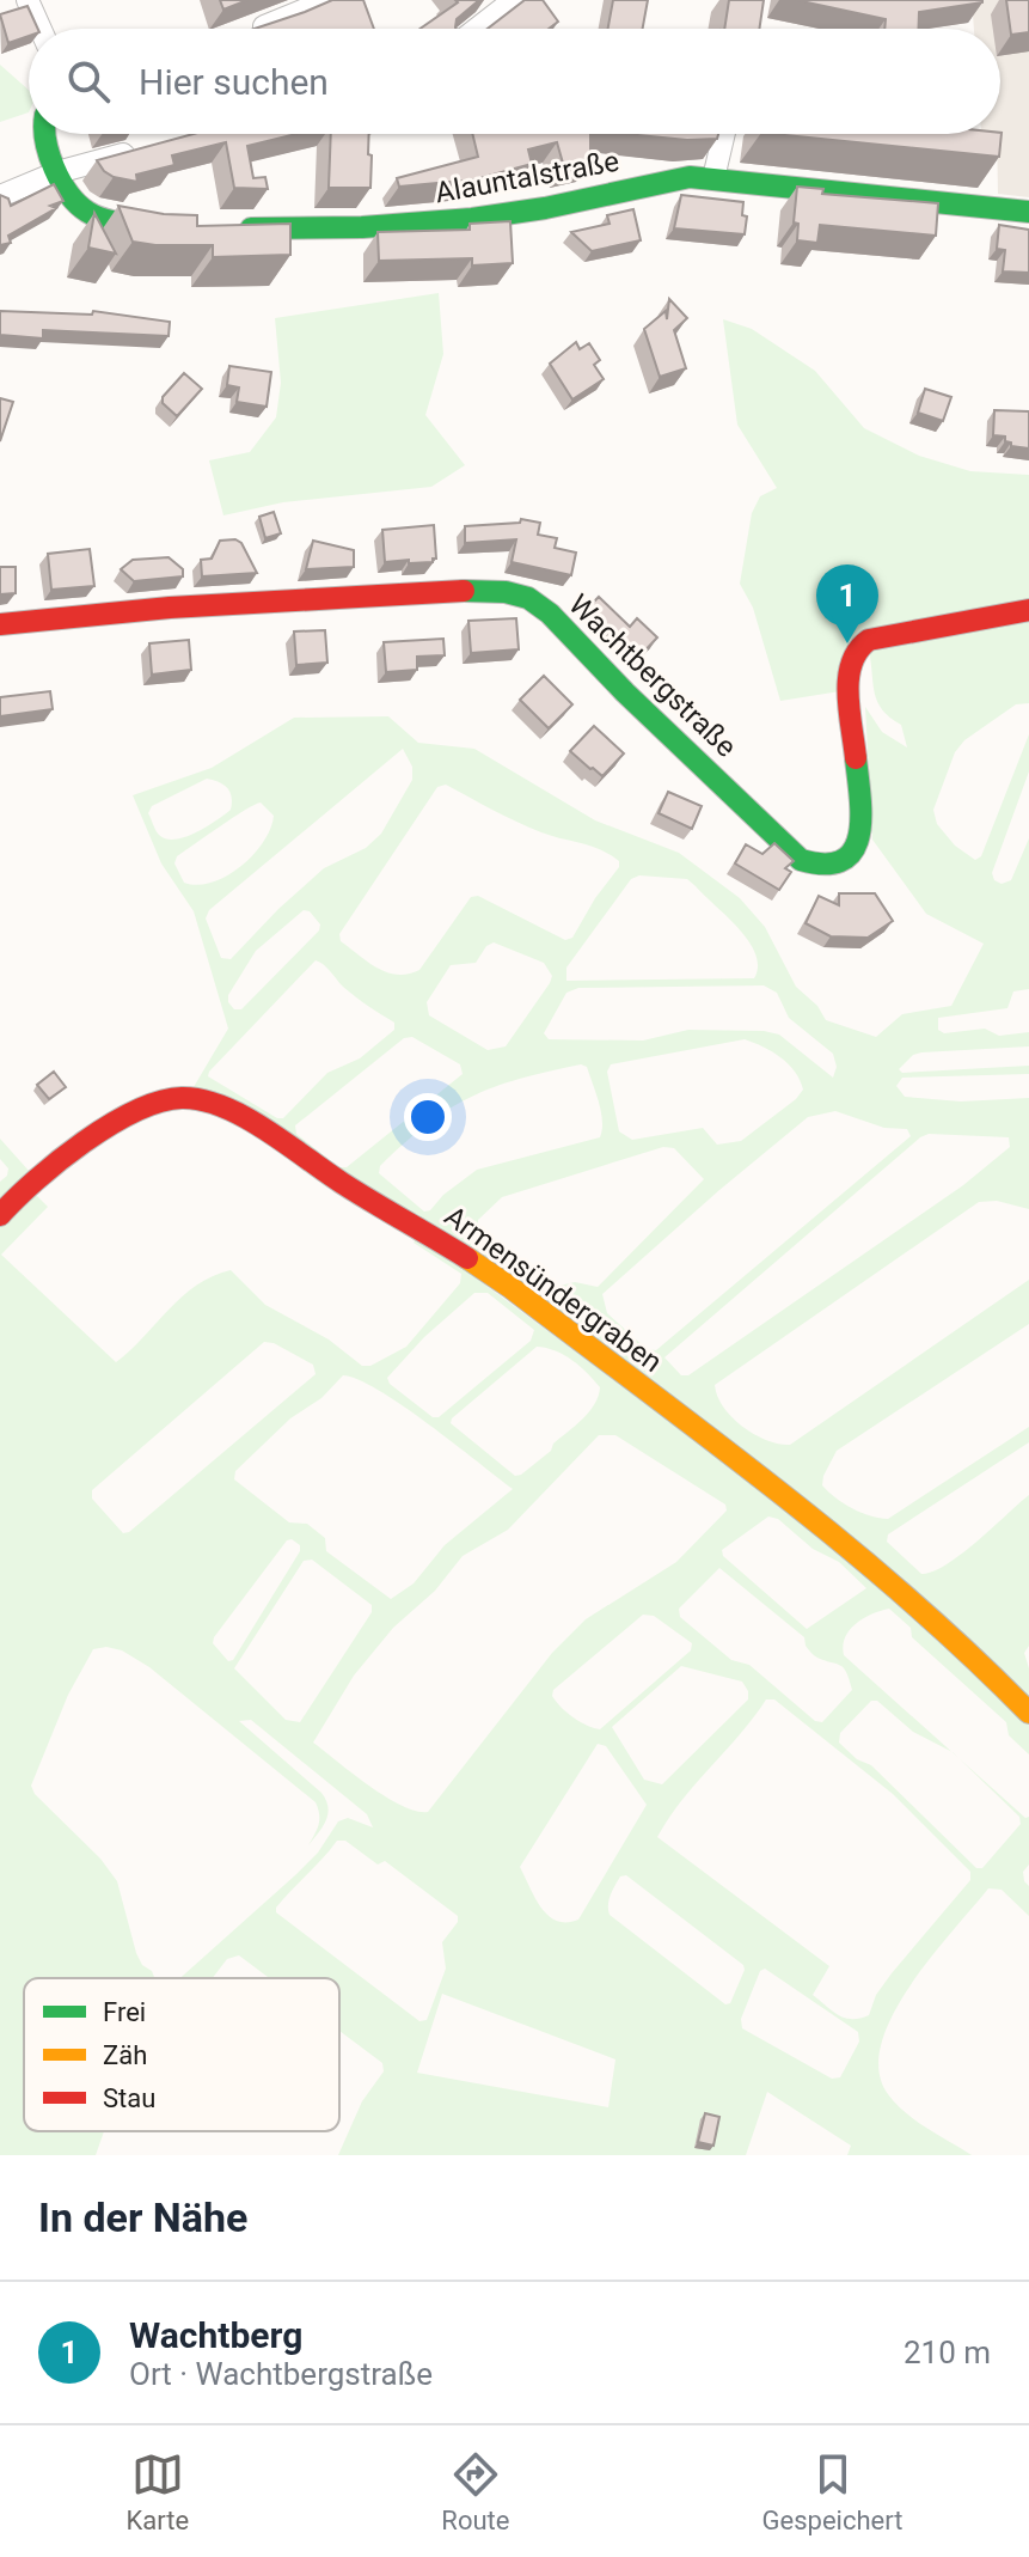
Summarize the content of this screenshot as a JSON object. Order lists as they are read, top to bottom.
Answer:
{
  "streets": {
    "street": ["Alauntalstraße", "Wachtbergstraße", "Armensündergraben"]
  },
  "legend": ["Frei", "Zäh", "Stau"],
  "page": {
    "search": "Hier suchen",
    "pins": "1",
    "heading": "In der Nähe",
    "list": [
      {
        "mark": "1",
        "name": "Wachtberg",
        "note": "Ort · Wachtbergstraße",
        "value": "210 m"
      }
    ],
    "nav": ["Karte", "Route", "Gespeichert"]
  }
}
